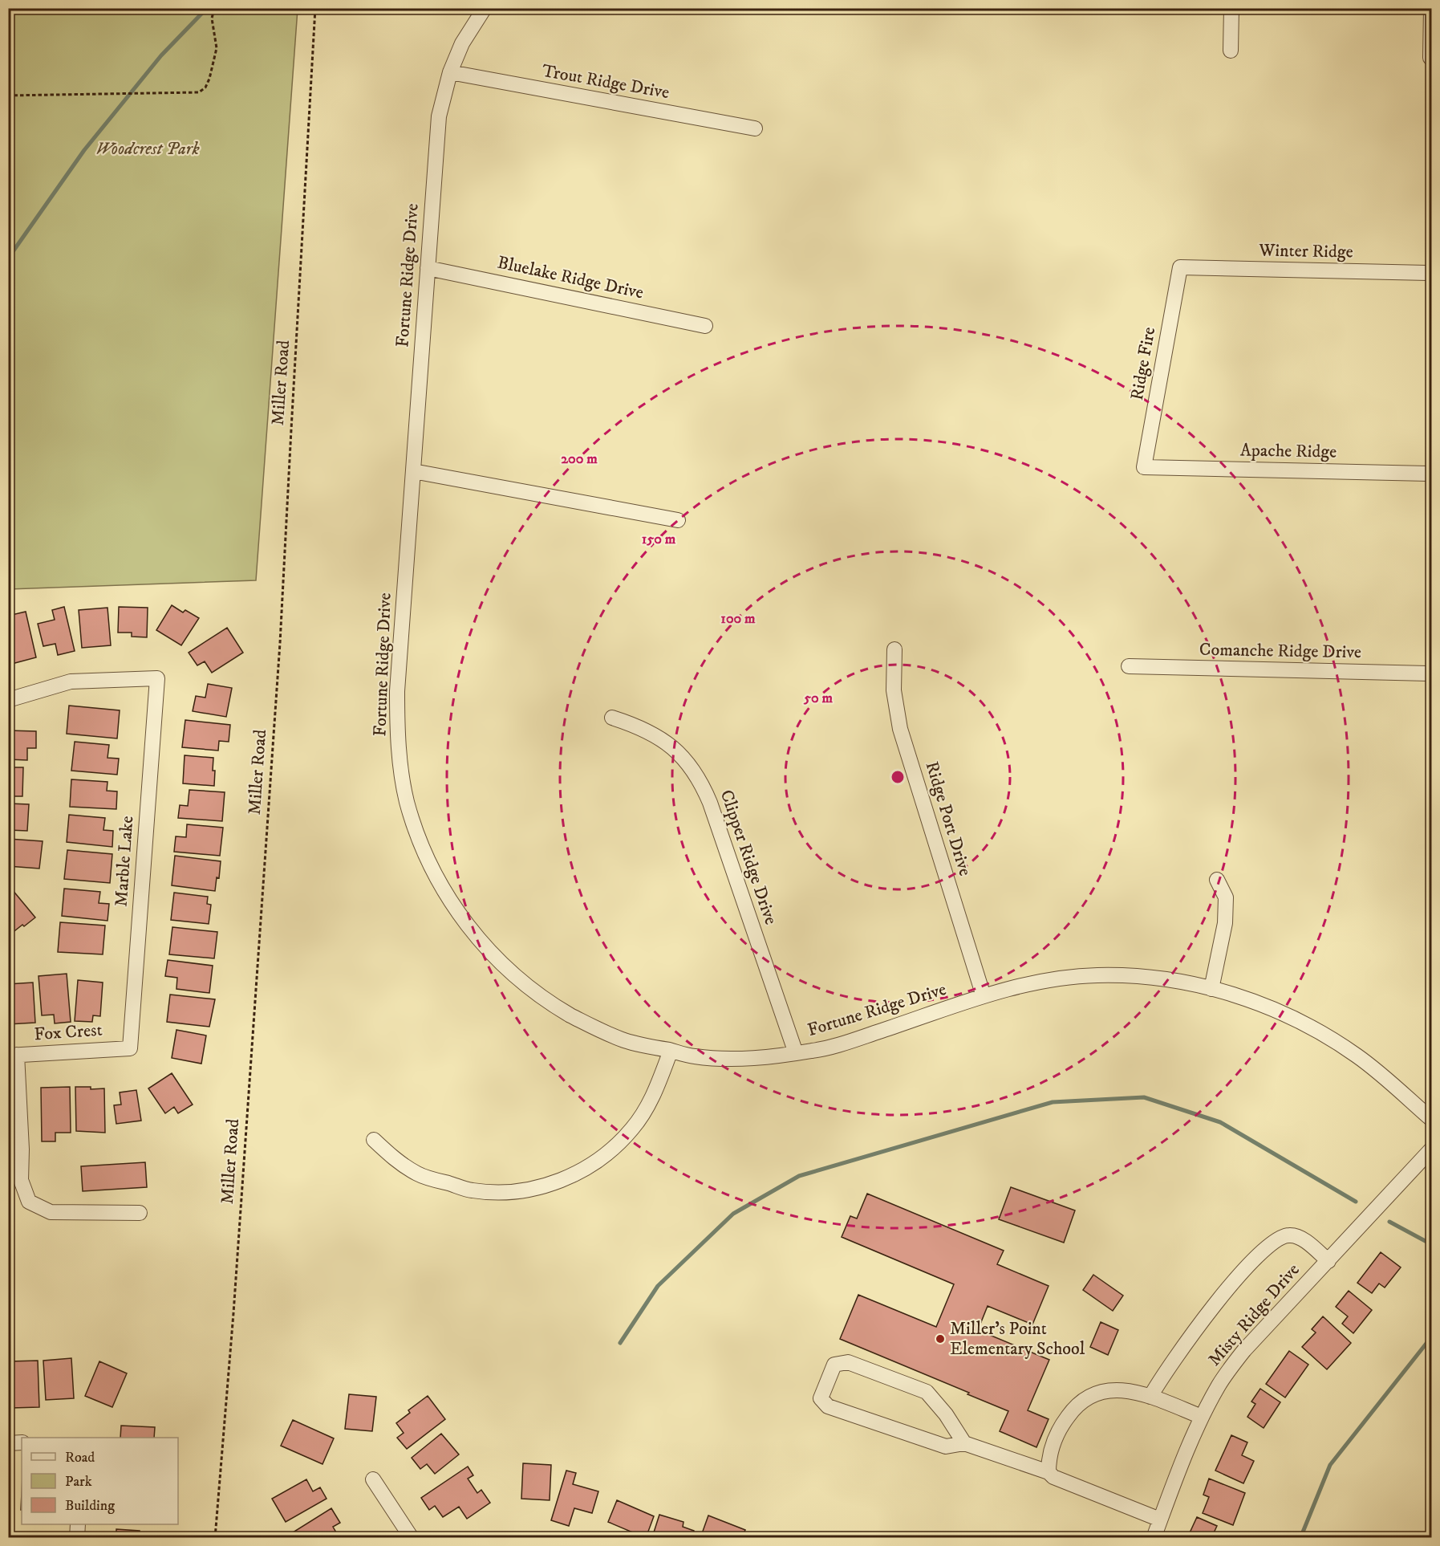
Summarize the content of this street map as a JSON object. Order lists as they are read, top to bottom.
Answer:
{
  "streets": {
    "street": [
      "Trout Ridge Drive",
      "Winter Ridge",
      "Fortune Ridge Drive",
      "Bluelake Ridge Drive",
      "Ridge Fire",
      "Apache Ridge",
      "Comanche Ridge Drive",
      "Ridge Port Drive",
      "Clipper Ridge Drive",
      "Marble Lake",
      "Fox Crest",
      "Misty Ridge Drive"
    ],
    "path": ["Miller Road"]
  },
  "crossings": [
    ["Trout Ridge Drive", "Fortune Ridge Drive"],
    ["Winter Ridge", "Ridge Fire"],
    ["Fortune Ridge Drive", "Bluelake Ridge Drive"],
    ["Fortune Ridge Drive", "Ridge Port Drive"],
    ["Fortune Ridge Drive", "Clipper Ridge Drive"],
    ["Ridge Fire", "Apache Ridge"],
    ["Marble Lake", "Fox Crest"]
  ],
  "parks": ["Woodcrest Park"],
  "places": ["Miller's Point Elementary School"],
  "legend": ["Road", "Park", "Building"],
  "rings": [
    "200 m",
    "150 m",
    "100 m",
    "50 m"
  ]
}
